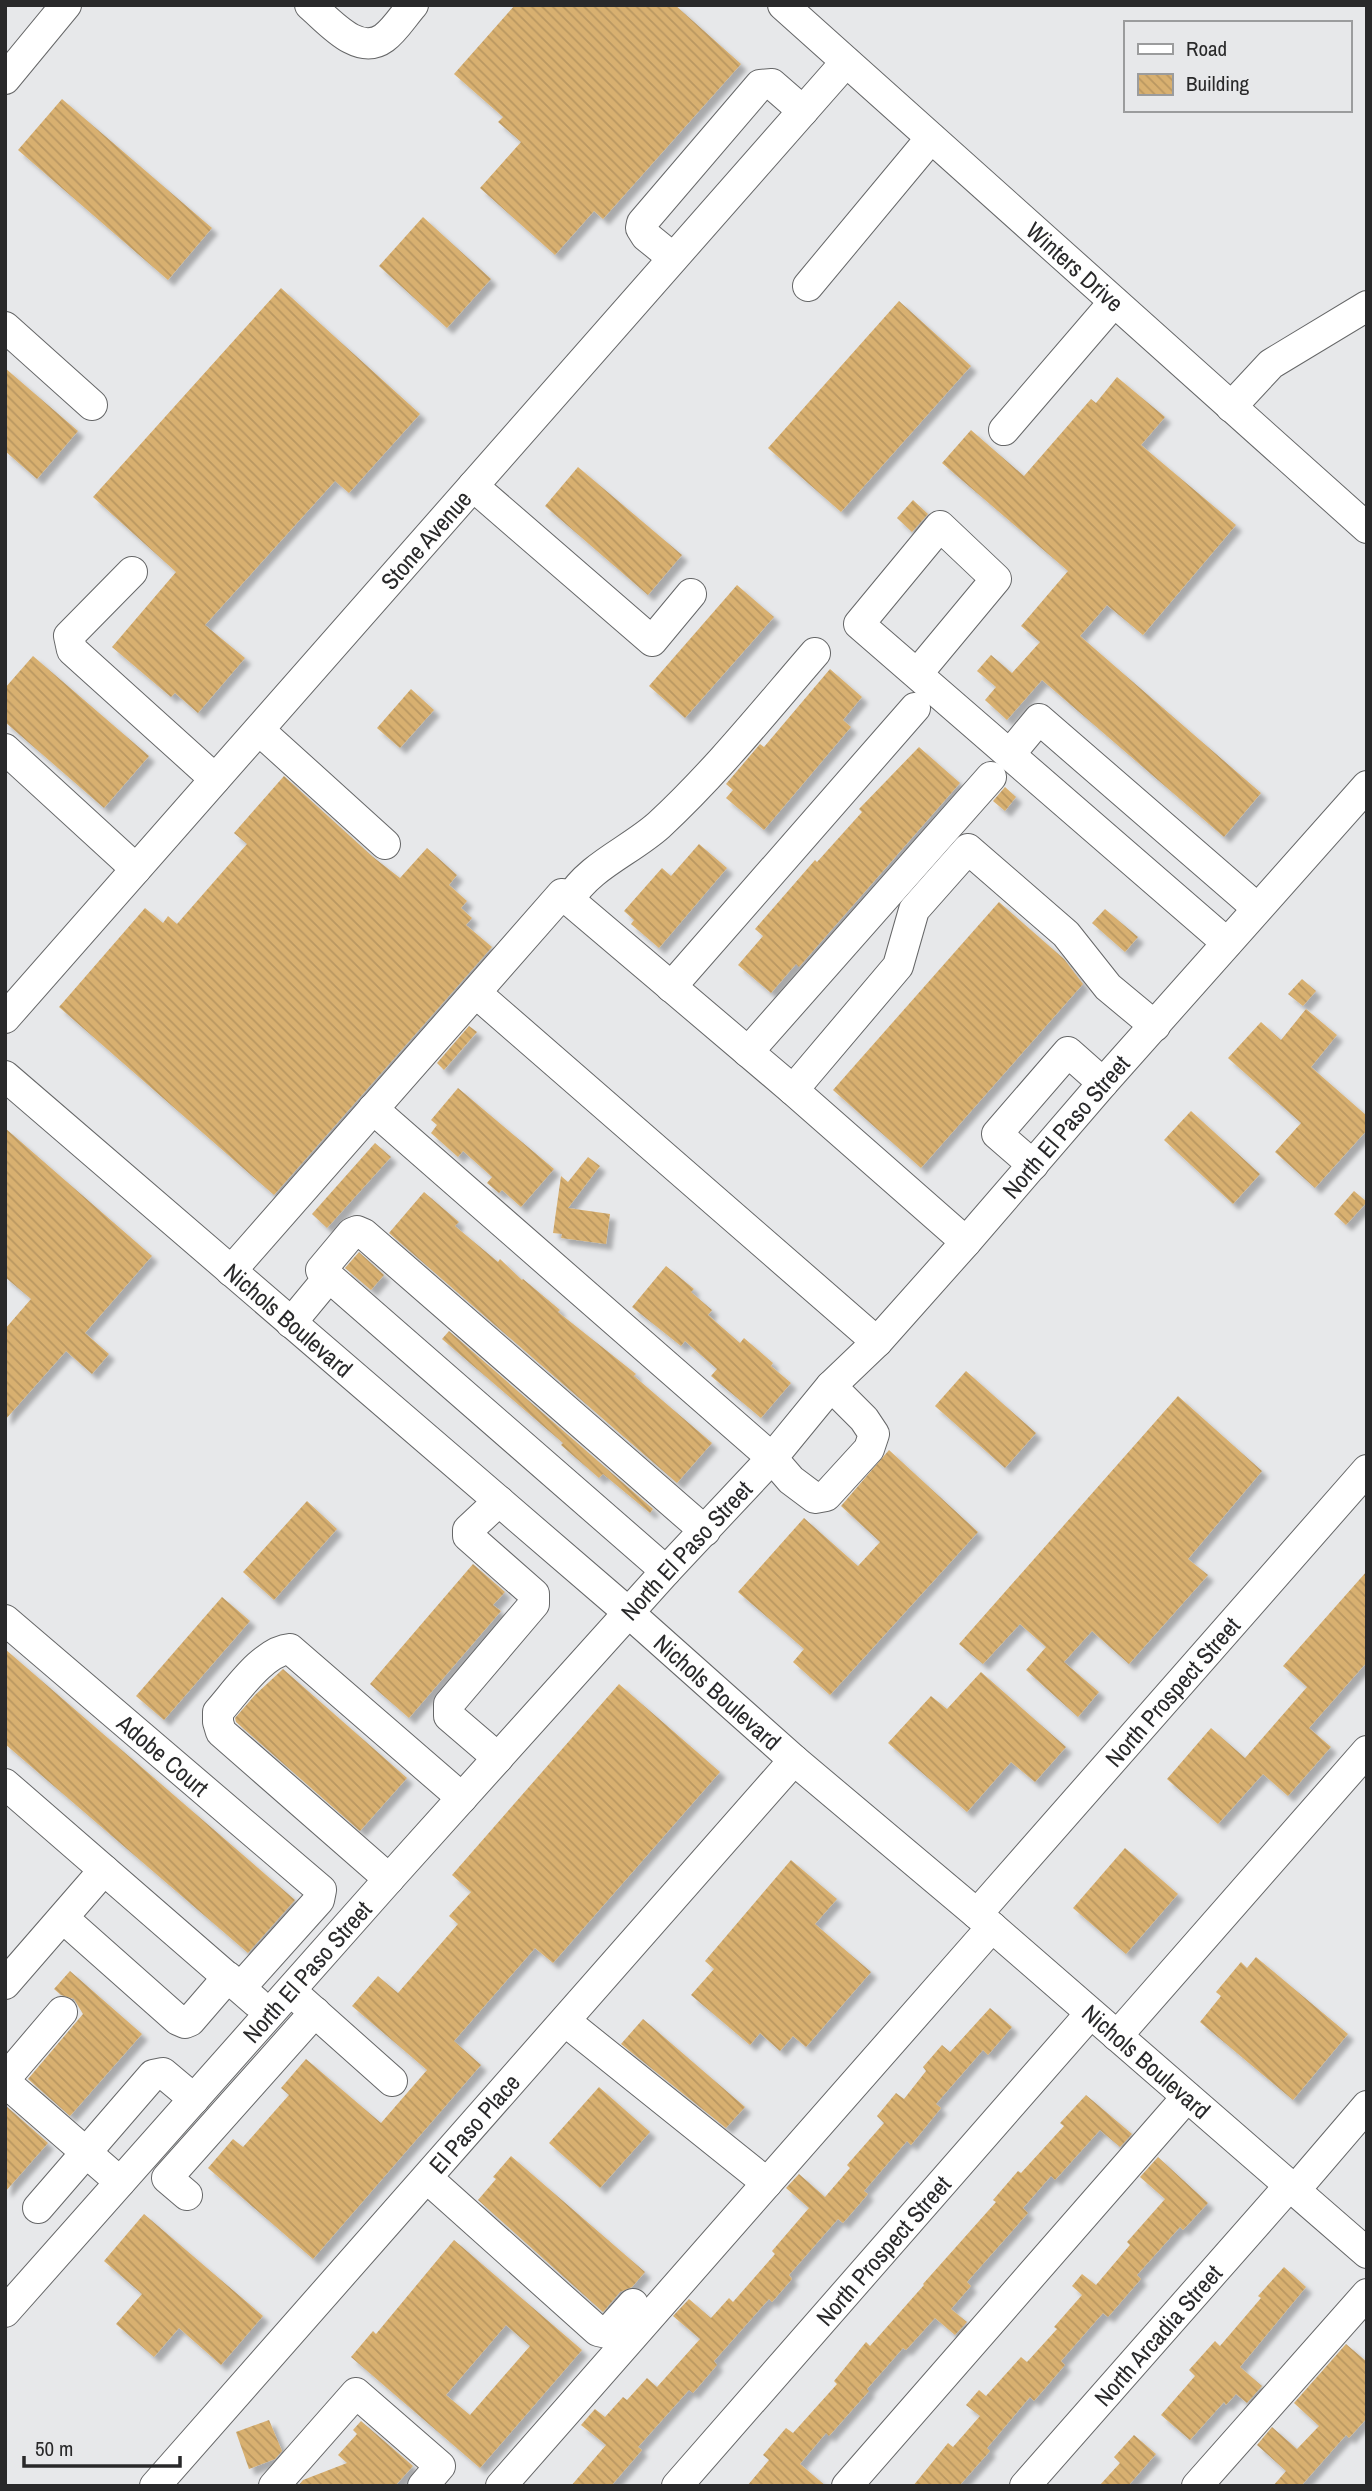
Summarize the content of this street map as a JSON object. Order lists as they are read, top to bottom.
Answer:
{
  "streets": {
    "street": [
      "Winters Drive",
      "Stone Avenue",
      "North El Paso Street",
      "Nichols Boulevard",
      "North Prospect Street",
      "Adobe Court",
      "El Paso Place",
      "North Arcadia Street"
    ]
  },
  "crossings": [
    ["Winters Drive", "Stone Avenue"],
    ["North El Paso Street", "Nichols Boulevard"],
    ["Nichols Boulevard", "North Prospect Street"],
    ["Nichols Boulevard", "El Paso Place"],
    ["Nichols Boulevard", "North Arcadia Street"]
  ],
  "legend": ["Road", "Building"],
  "scale_bar": "50 m"
}
